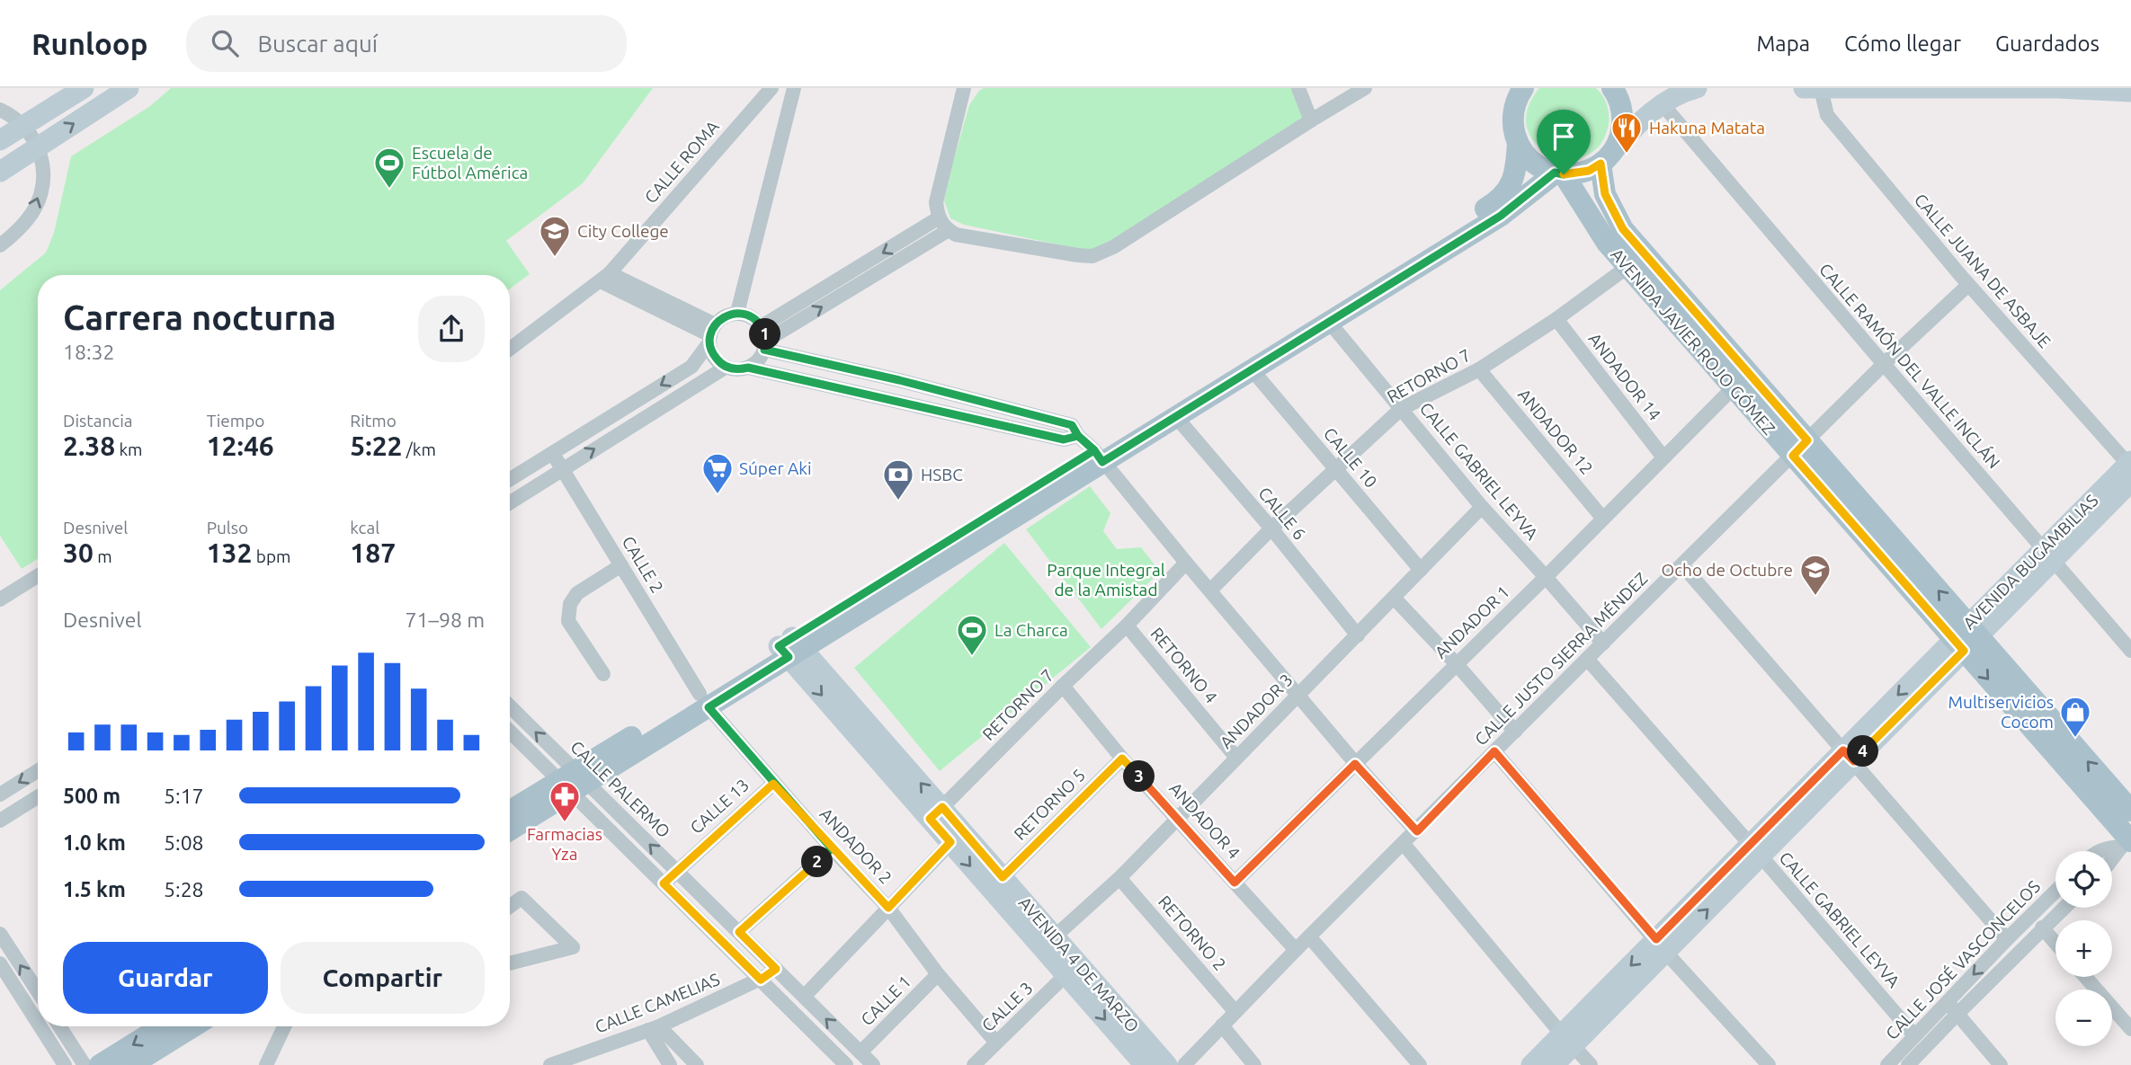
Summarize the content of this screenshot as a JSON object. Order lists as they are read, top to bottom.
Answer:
{
  "streets": {
    "main road": ["AVENIDA JAVIER ROJO GÓMEZ", "AVENIDA BUGAMBILIAS", "AVENIDA 4 DE MARZO"],
    "street": [
      "CALLE ROMA",
      "CALLE JUANA DE ASBAJE",
      "CALLE RAMÓN DEL VALLE INCLÁN",
      "RETORNO 7",
      "ANDADOR 14",
      "ANDADOR 12",
      "CALLE 10",
      "CALLE GABRIEL LEYVA",
      "CALLE 6",
      "CALLE 2",
      "ANDADOR 1",
      "CALLE JUSTO SIERRA MÉNDEZ",
      "RETORNO 4",
      "ANDADOR 3",
      "CALLE PALERMO",
      "RETORNO 5",
      "CALLE 13",
      "ANDADOR 4",
      "ANDADOR 2",
      "RETORNO 2",
      "CALLE JOSÉ VASCONCELOS",
      "CALLE 1",
      "CALLE CAMELIAS",
      "CALLE 3"
    ]
  },
  "crossings": [
    ["CALLE JUANA DE ASBAJE", "AVENIDA BUGAMBILIAS"],
    ["CALLE JUANA DE ASBAJE", "CALLE JUSTO SIERRA MÉNDEZ"],
    ["AVENIDA JAVIER ROJO GÓMEZ", "RETORNO 7"],
    ["AVENIDA JAVIER ROJO GÓMEZ", "AVENIDA BUGAMBILIAS"],
    ["AVENIDA JAVIER ROJO GÓMEZ", "ANDADOR 1"],
    ["AVENIDA JAVIER ROJO GÓMEZ", "CALLE JUSTO SIERRA MÉNDEZ"],
    ["CALLE RAMÓN DEL VALLE INCLÁN", "AVENIDA BUGAMBILIAS"],
    ["CALLE RAMÓN DEL VALLE INCLÁN", "CALLE JUSTO SIERRA MÉNDEZ"],
    ["RETORNO 7", "ANDADOR 14"],
    ["RETORNO 7", "ANDADOR 12"],
    ["RETORNO 7", "CALLE 10"],
    ["RETORNO 7", "CALLE GABRIEL LEYVA"],
    ["RETORNO 7", "CALLE 6"],
    ["RETORNO 7", "RETORNO 4"],
    ["RETORNO 7", "ANDADOR 4"],
    ["RETORNO 7", "AVENIDA 4 DE MARZO"],
    ["ANDADOR 14", "ANDADOR 1"],
    ["ANDADOR 12", "ANDADOR 1"],
    ["CALLE 10", "ANDADOR 3"],
    ["CALLE GABRIEL LEYVA", "AVENIDA BUGAMBILIAS"],
    ["CALLE GABRIEL LEYVA", "ANDADOR 1"],
    ["CALLE GABRIEL LEYVA", "CALLE JUSTO SIERRA MÉNDEZ"],
    ["CALLE GABRIEL LEYVA", "ANDADOR 3"],
    ["CALLE GABRIEL LEYVA", "CALLE JOSÉ VASCONCELOS"],
    ["CALLE 6", "ANDADOR 3"],
    ["CALLE 2", "ANDADOR 2"],
    ["ANDADOR 1", "ANDADOR 4"],
    ["CALLE JUSTO SIERRA MÉNDEZ", "ANDADOR 4"],
    ["CALLE JUSTO SIERRA MÉNDEZ", "RETORNO 2"],
    ["RETORNO 4", "ANDADOR 3"],
    ["ANDADOR 3", "ANDADOR 4"],
    ["ANDADOR 3", "RETORNO 2"],
    ["ANDADOR 3", "AVENIDA 4 DE MARZO"],
    ["CALLE PALERMO", "CALLE 13"],
    ["CALLE PALERMO", "CALLE 1"],
    ["CALLE PALERMO", "CALLE CAMELIAS"],
    ["RETORNO 5", "ANDADOR 4"],
    ["RETORNO 5", "AVENIDA 4 DE MARZO"],
    ["CALLE 13", "ANDADOR 2"],
    ["ANDADOR 2", "CALLE 1"],
    ["ANDADOR 2", "CALLE 3"],
    ["AVENIDA 4 DE MARZO", "CALLE 3"]
  ],
  "parks": ["Parque Integral de la Amistad"],
  "places": {
    "restaurant": ["Hakuna Matata"],
    "sports": ["Escuela de Fútbol América", "La Charca"],
    "school or university": ["City College", "Ocho de Octubre"],
    "supermarket": ["Súper Aki"],
    "bank": ["HSBC"],
    "shop": ["Multiservicios Cocom"],
    "pharmacy": ["Farmacias Yza"]
  },
  "page": {
    "header": "Runloop",
    "search": "Buscar aquí",
    "nav": ["Mapa", "Cómo llegar", "Guardados"],
    "heading": ["Carrera nocturna", "18:32"],
    "pins": [
      "1",
      "4",
      "3",
      "2"
    ],
    "stats": [
      ["Distancia", "2.38 km"],
      ["Tiempo", "12:46"],
      ["Ritmo", "5:22 /km"],
      ["Desnivel", "30 m"],
      ["Pulso", "132 bpm"],
      ["kcal", "187"]
    ],
    "chart": ["Desnivel", "71–98 m"],
    "list": [
      {
        "name": "500 m",
        "note": "5:17"
      },
      {
        "name": "1.0 km",
        "note": "5:08"
      },
      {
        "name": "1.5 km",
        "note": "5:28"
      }
    ],
    "map_buttons": ["+", "−"],
    "buttons": ["Guardar", "Compartir"]
  }
}
